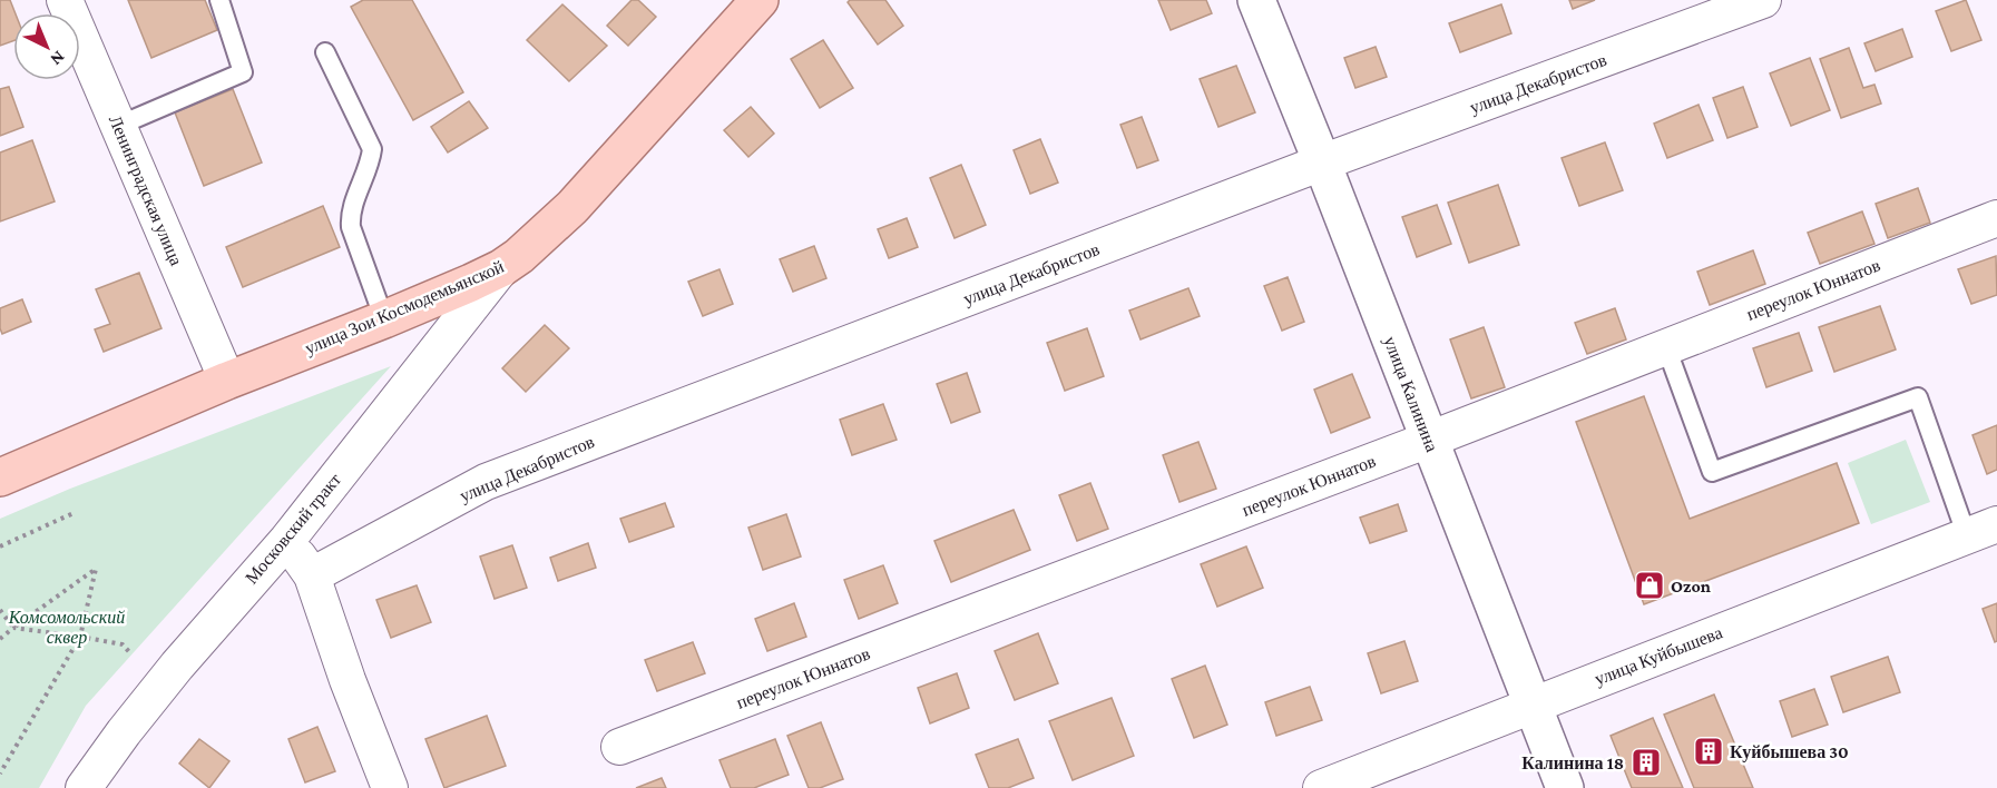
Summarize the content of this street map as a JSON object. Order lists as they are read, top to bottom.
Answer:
{
  "streets": {
    "main road": ["улица Зои Космодемьянской"],
    "street": [
      "улица Декабристов",
      "Ленинградская улица",
      "переулок Юннатов",
      "улица Калинина",
      "Московский тракт",
      "улица Куйбышева"
    ]
  },
  "crossings": [
    ["улица Декабристов", "улица Калинина"],
    ["Ленинградская улица", "улица Зои Космодемьянской"],
    ["переулок Юннатов", "улица Калинина"],
    ["улица Зои Космодемьянской", "Московский тракт"],
    ["улица Калинина", "улица Куйбышева"]
  ],
  "parks": ["Комсомольский сквер"],
  "places": {
    "shop": ["Ozon"],
    "building": ["Куйбышева 30", "Калинина 18"]
  },
  "north": "bottom right"
}
